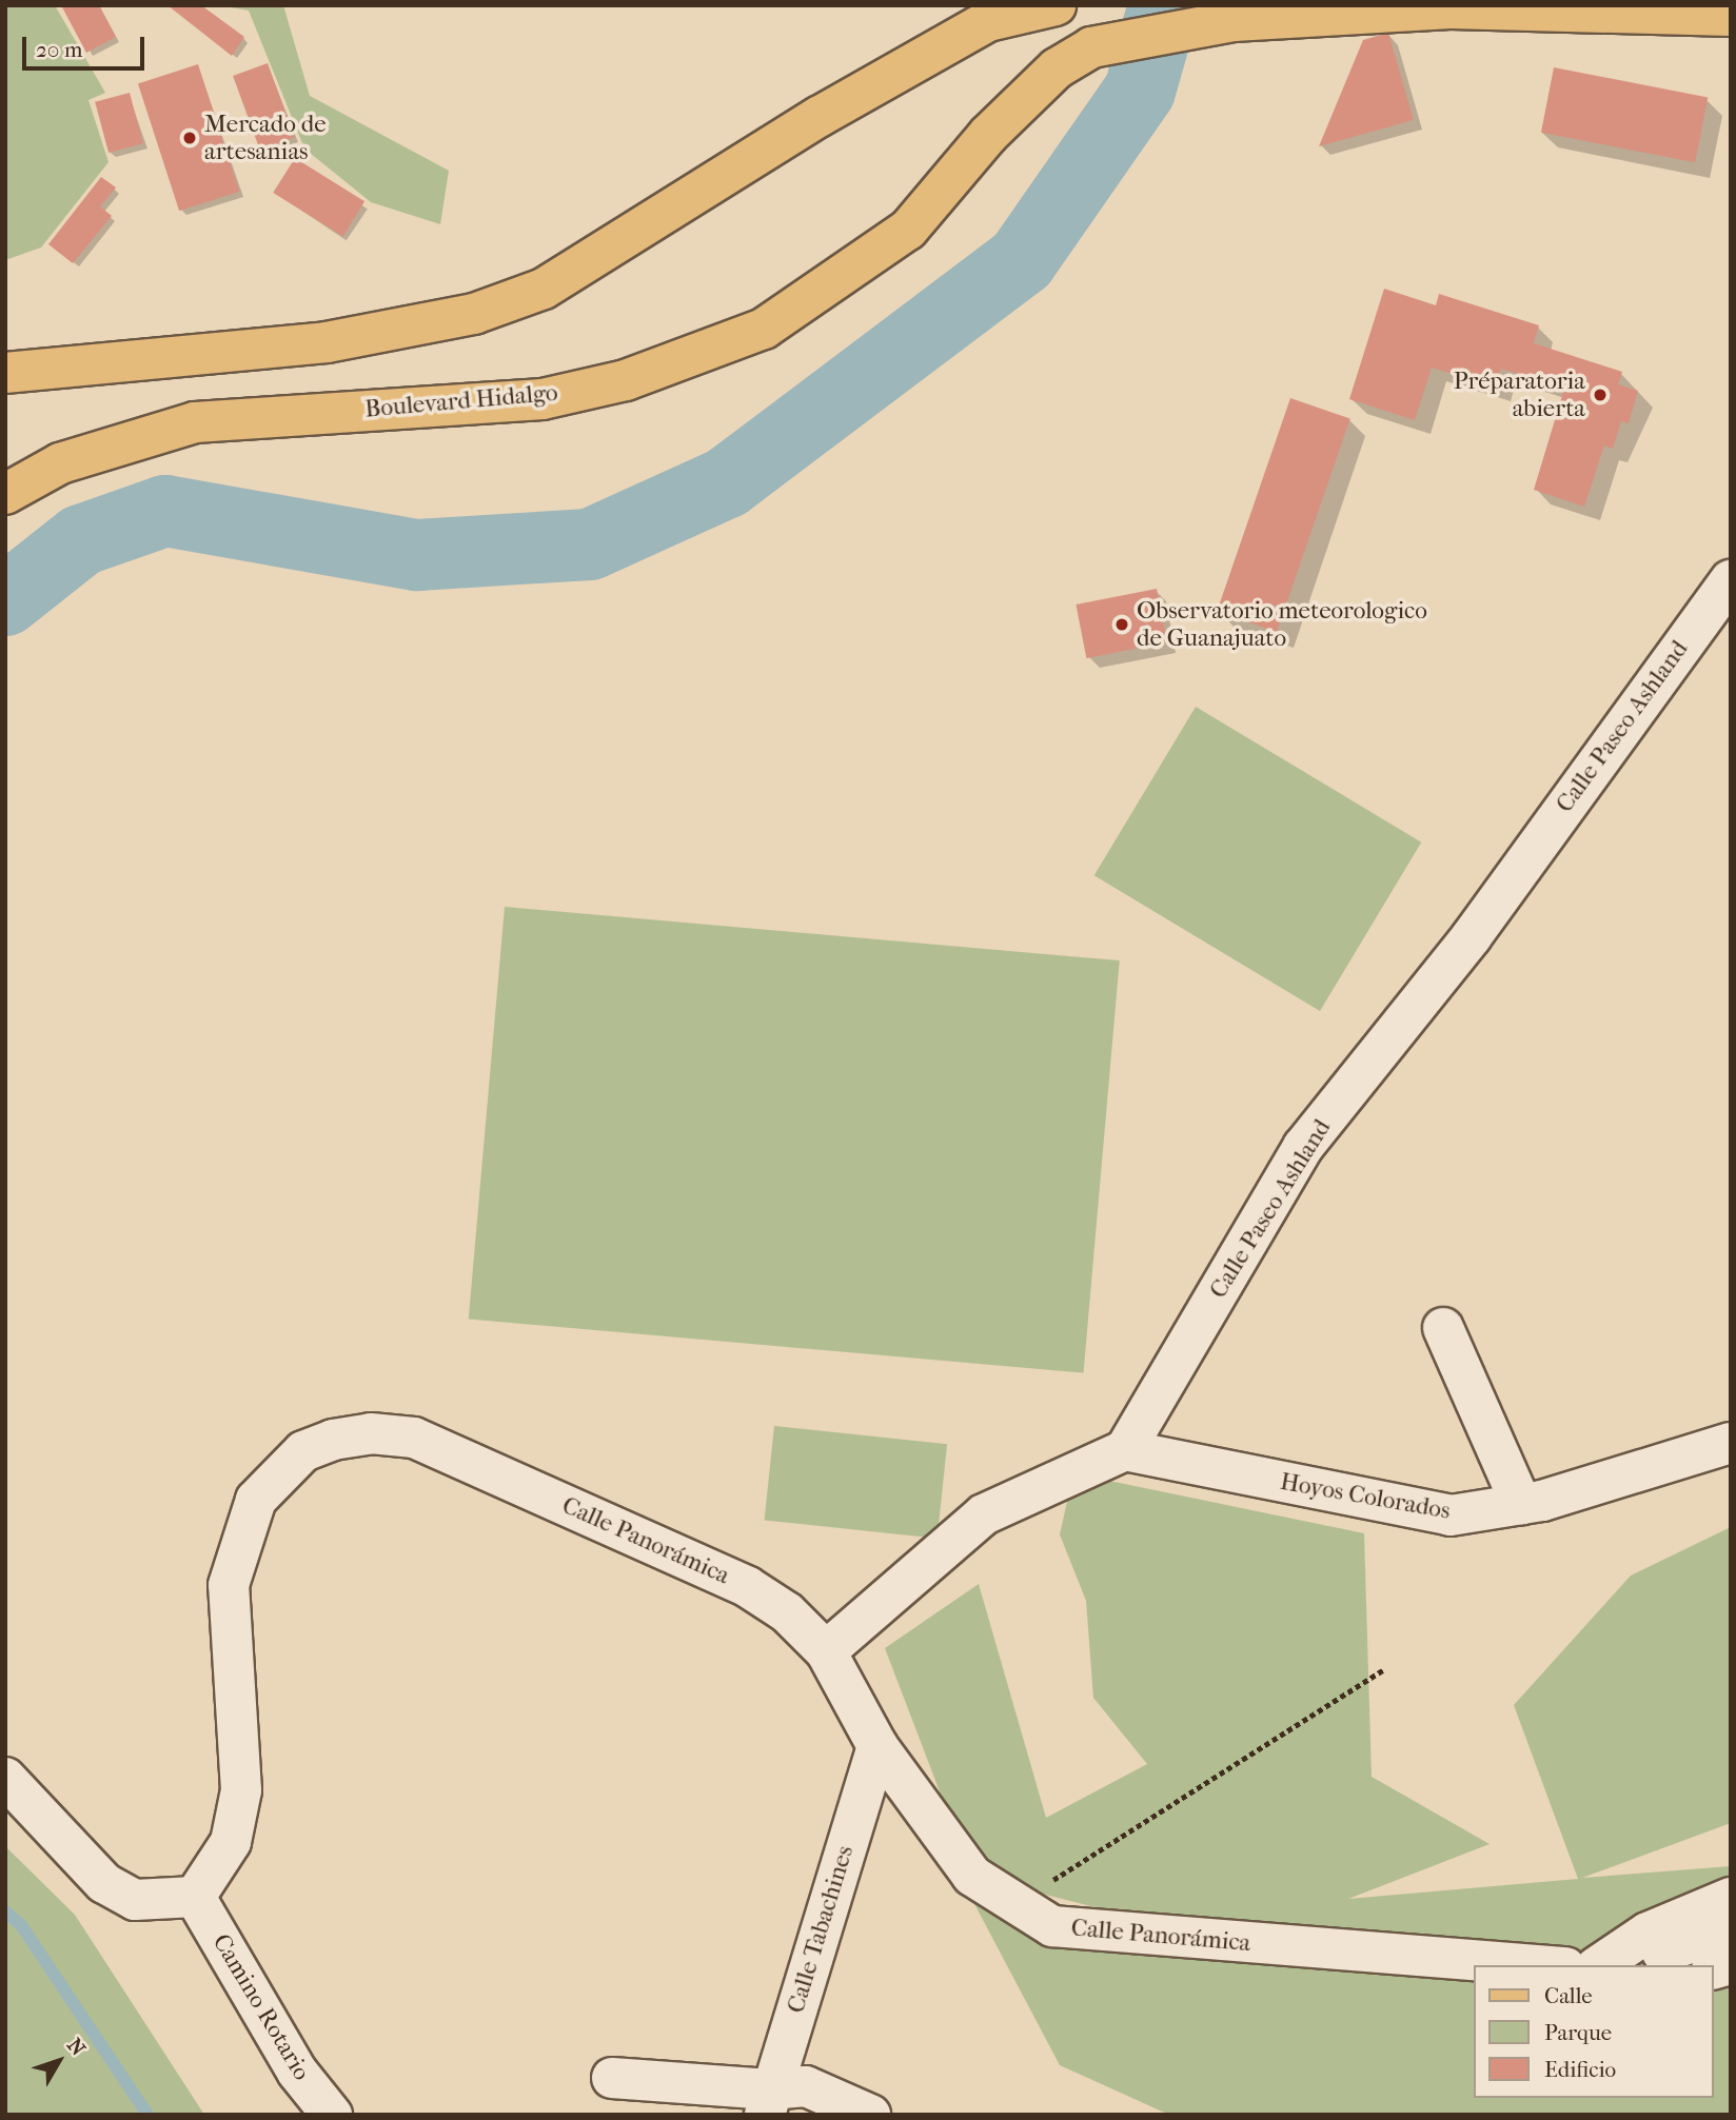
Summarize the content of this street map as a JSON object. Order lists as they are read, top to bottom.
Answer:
{
  "streets": {
    "main road": ["Boulevard Hidalgo"],
    "street": [
      "Calle Paseo Ashland",
      "Hoyos Colorados",
      "Calle Panorámica",
      "Calle Tabachines",
      "Camino Rotario"
    ]
  },
  "crossings": [
    ["Calle Paseo Ashland", "Hoyos Colorados"],
    ["Calle Panorámica", "Calle Tabachines"],
    ["Calle Panorámica", "Camino Rotario"]
  ],
  "places": ["Mercado de artesanias", "Préparatoria abierta", "Observatorio meteorologico de Guanajuato"],
  "legend": ["Calle", "Parque", "Edificio"],
  "scale_bar": "20 m",
  "north": "top right"
}
